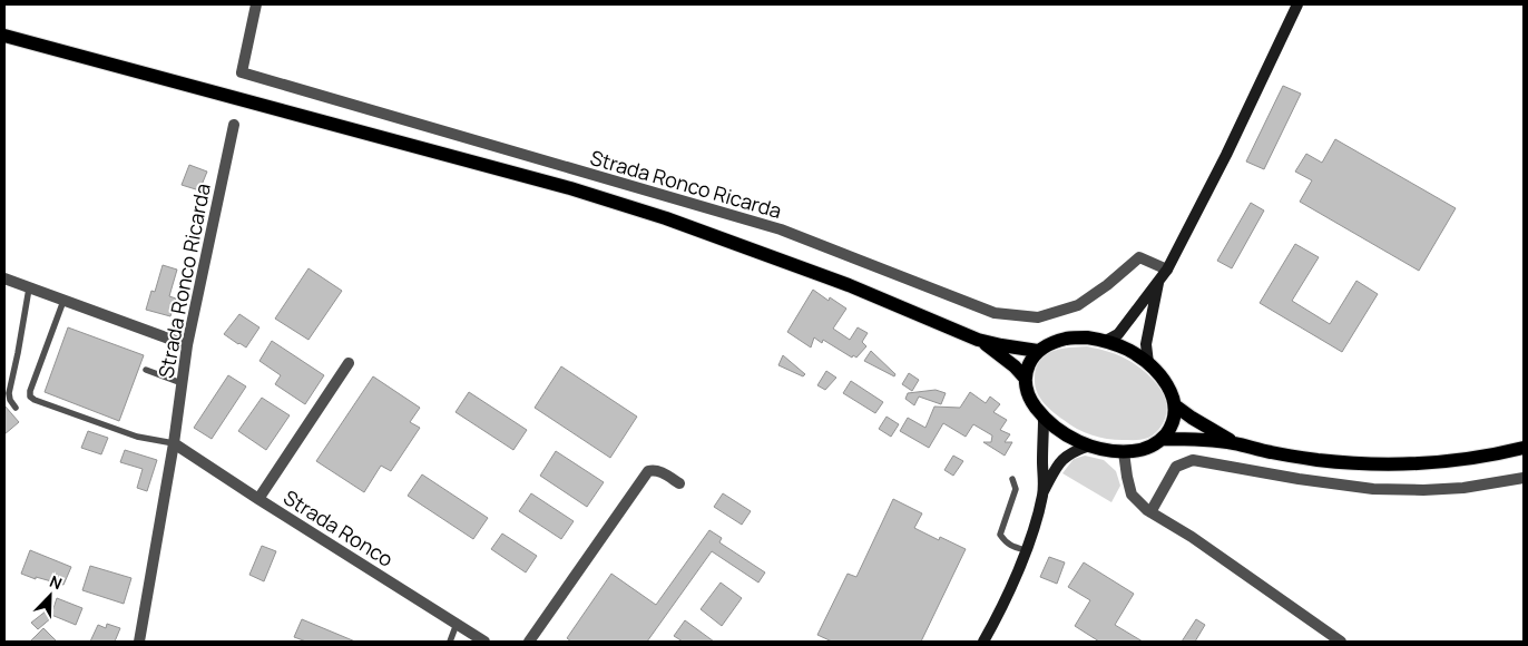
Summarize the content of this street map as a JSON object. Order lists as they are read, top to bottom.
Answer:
{
  "streets": {
    "street": ["Strada Ronco Ricarda", "Strada Ronco"]
  },
  "crossings": [
    ["Strada Ronco Ricarda", "Strada Ronco"]
  ],
  "north": "top right"
}
